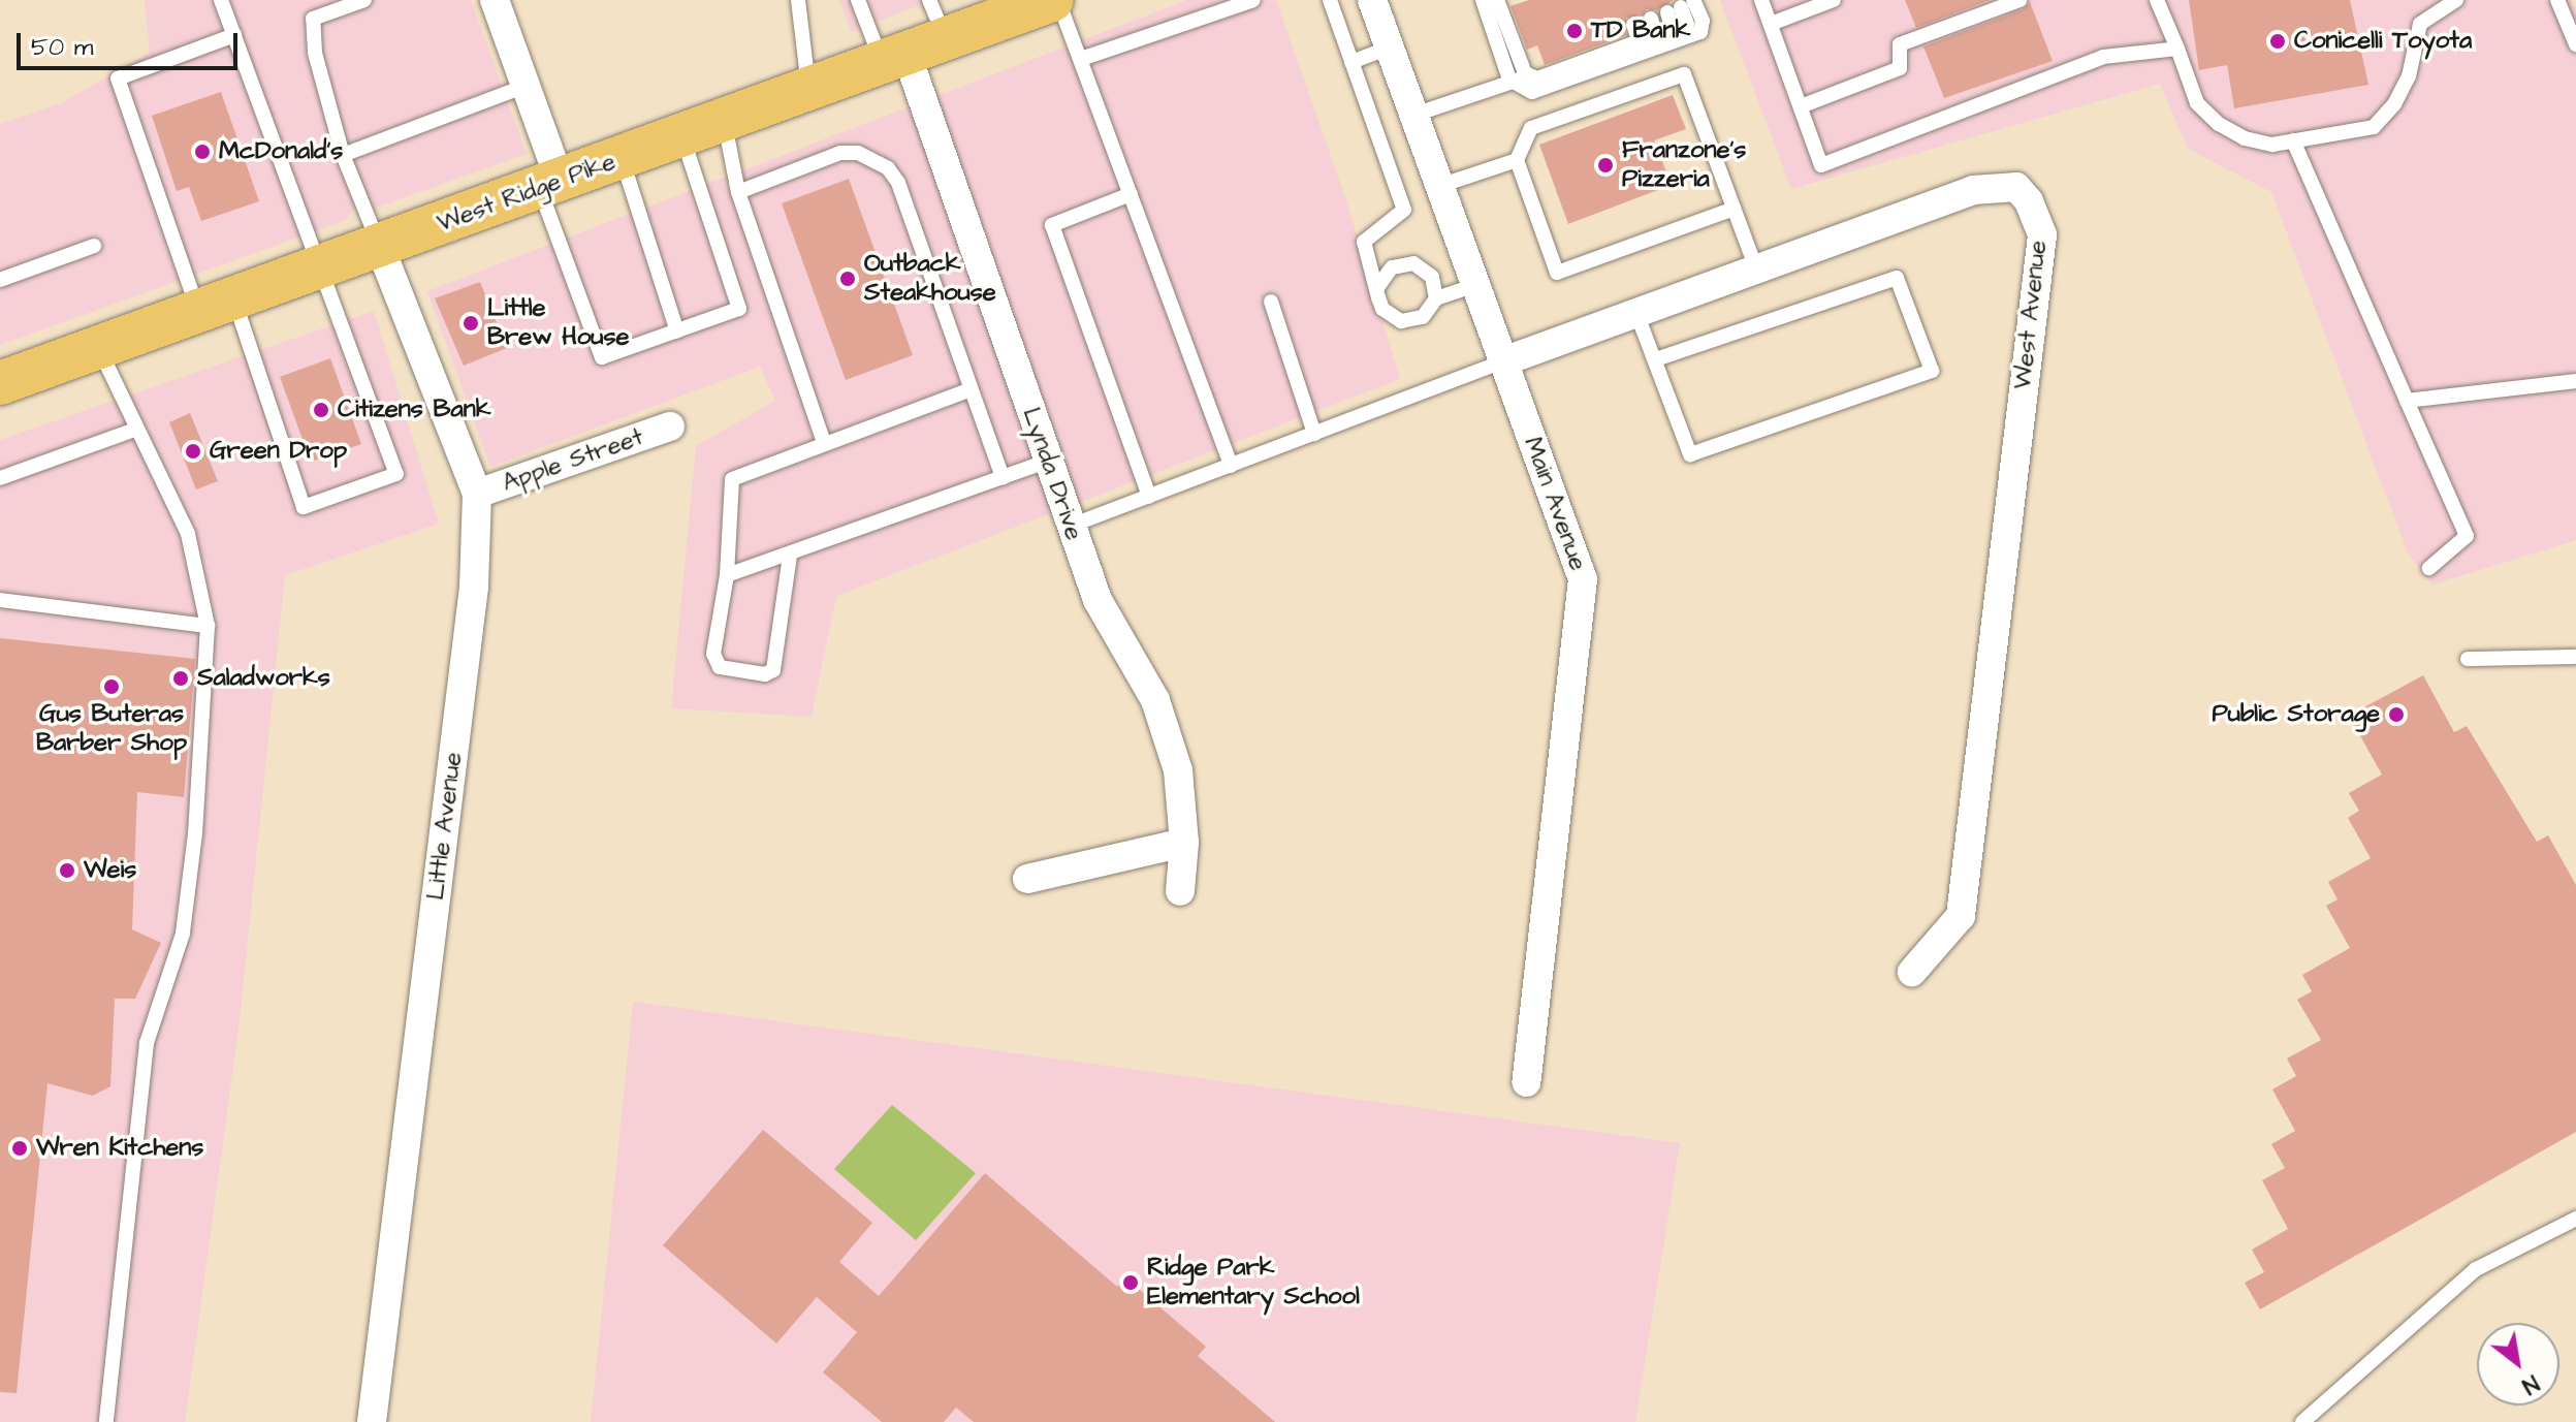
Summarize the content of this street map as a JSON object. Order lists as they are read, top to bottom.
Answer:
{
  "streets": {
    "main road": ["West Ridge Pike"],
    "street": [
      "West Avenue",
      "Apple Street",
      "Lynda Drive",
      "Main Avenue",
      "Little Avenue"
    ]
  },
  "crossings": [
    ["West Ridge Pike", "Lynda Drive"],
    ["West Ridge Pike", "Little Avenue"],
    ["West Avenue", "Main Avenue"],
    ["Apple Street", "Little Avenue"]
  ],
  "places": [
    "TD Bank",
    "Conicelli Toyota",
    "McDonald's",
    "Franzone's Pizzeria",
    "Outback Steakhouse",
    "Little Brew House",
    "Citizens Bank",
    "Green Drop",
    "Saladworks",
    "Gus Buteras Barber Shop",
    "Public Storage",
    "Weis",
    "Wren Kitchens",
    "Ridge Park Elementary School"
  ],
  "scale_bar": "50 m",
  "north": "bottom right"
}
